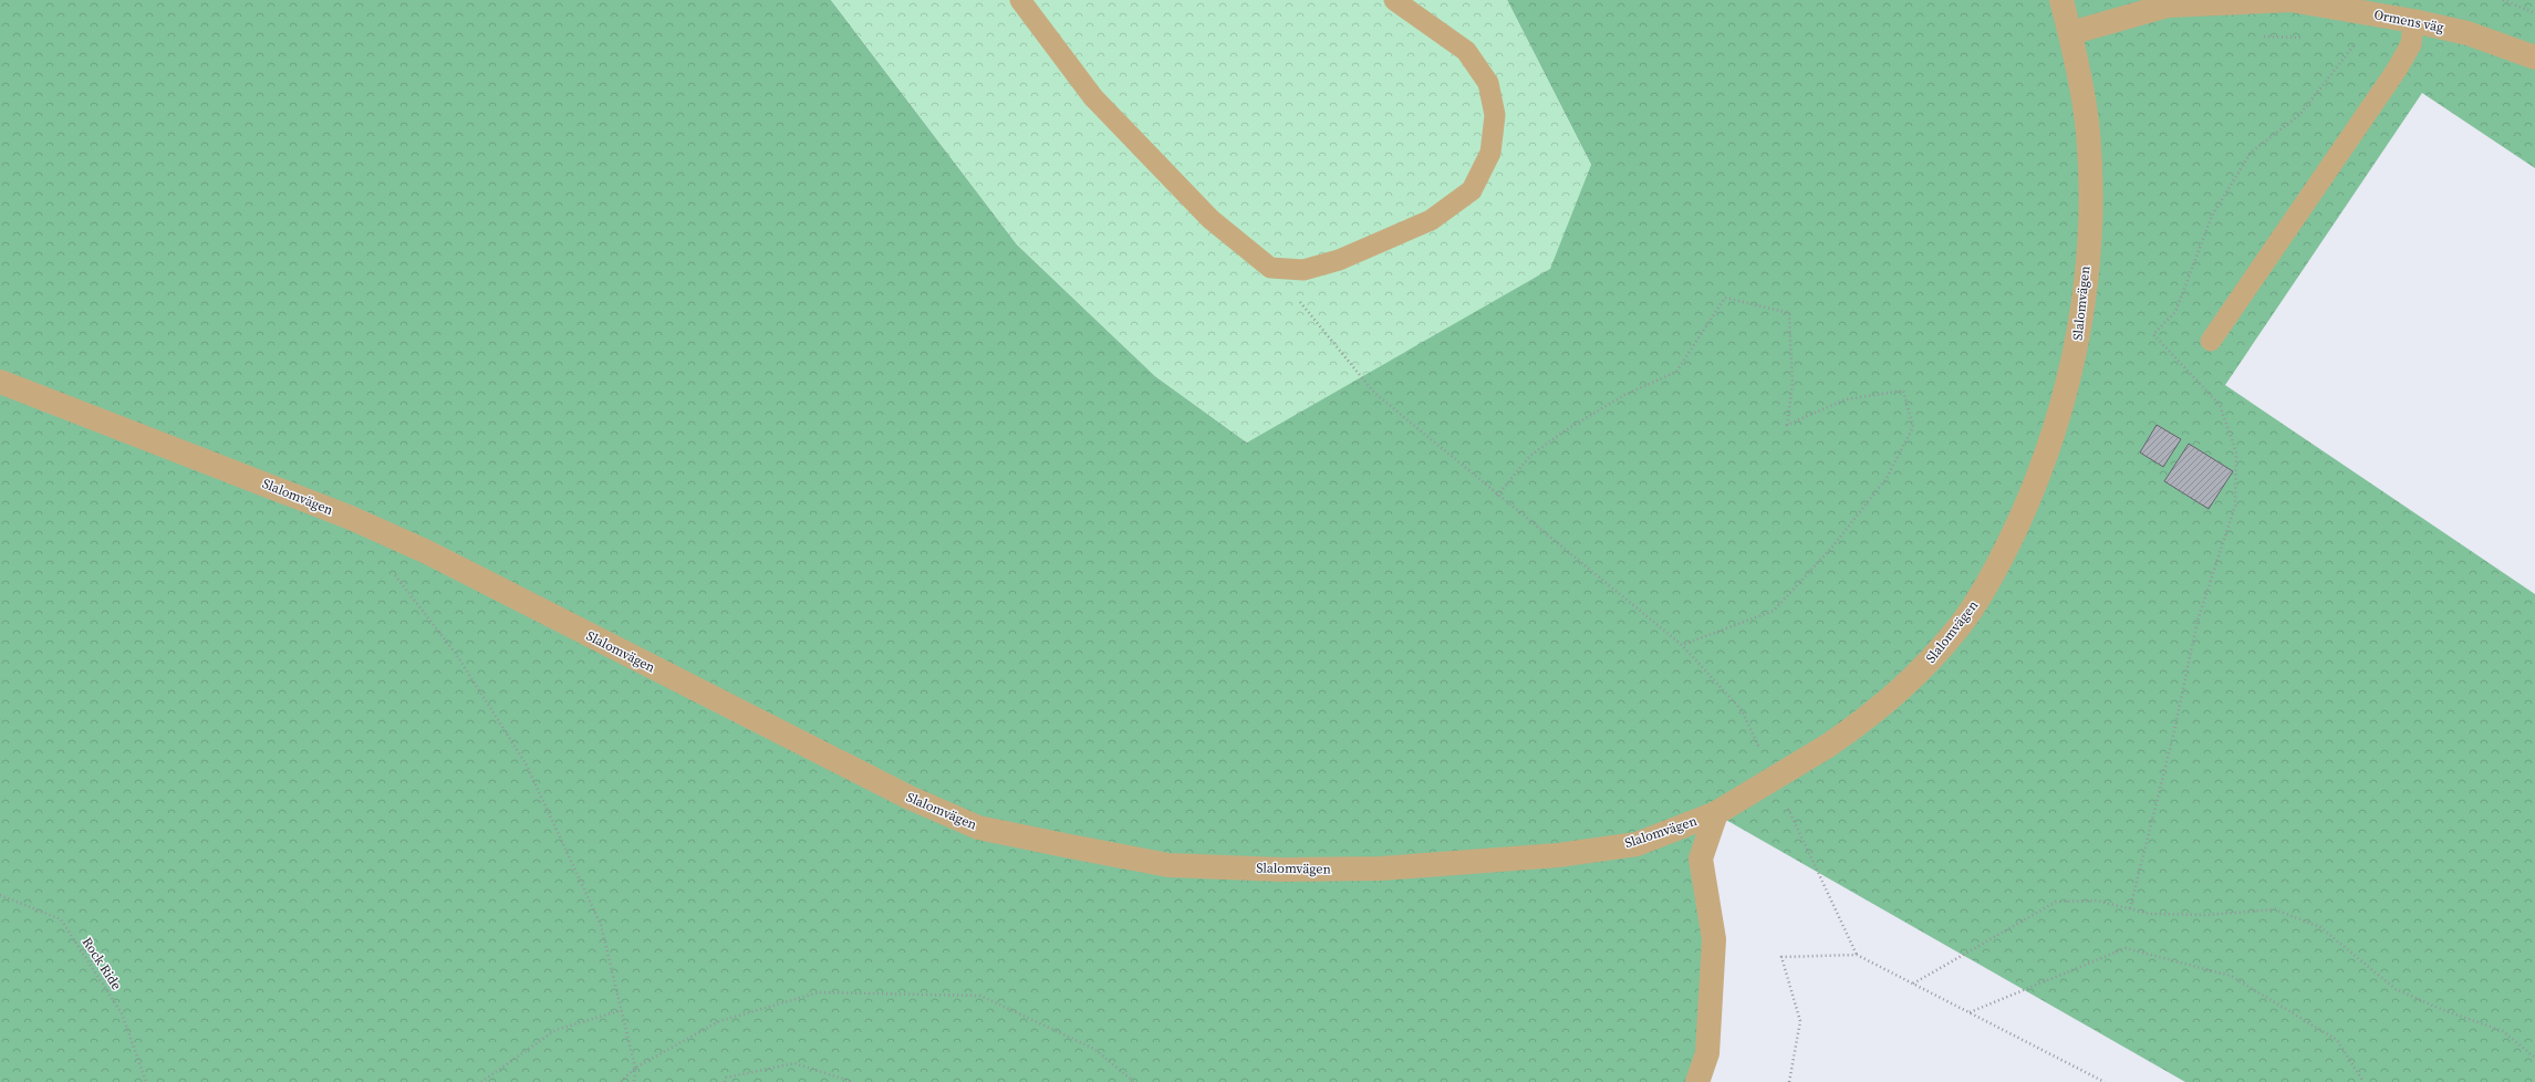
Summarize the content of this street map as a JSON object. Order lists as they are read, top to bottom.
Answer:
{
  "streets": {
    "street": ["Ormens väg", "Slalomvägen"],
    "path": ["Rock Ride"]
  },
  "crossings": [
    ["Ormens väg", "Slalomvägen"]
  ]
}
